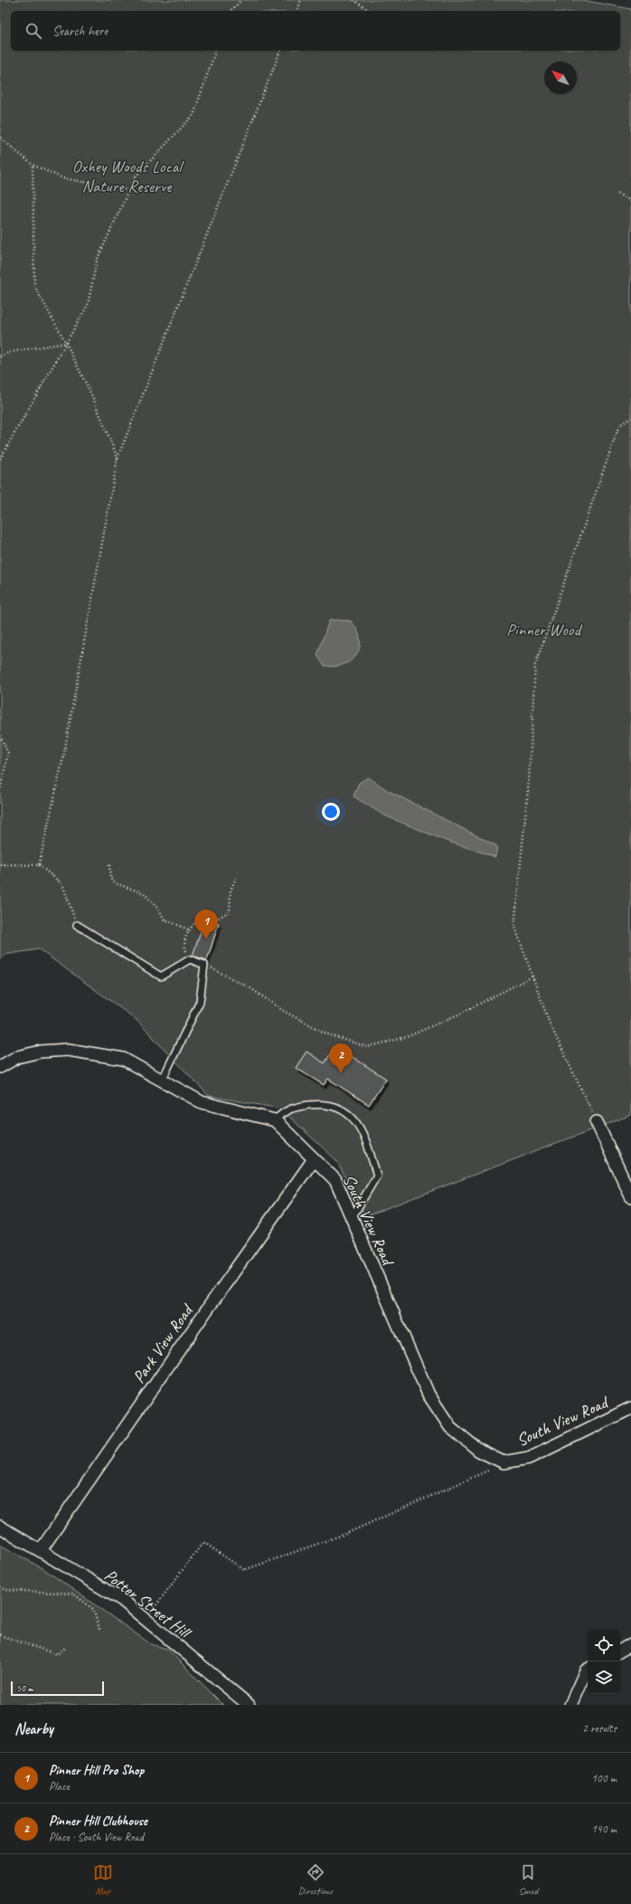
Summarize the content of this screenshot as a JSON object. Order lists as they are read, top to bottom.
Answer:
{
  "streets": {
    "street": ["South View Road", "Park View Road", "Potter Street Hill"]
  },
  "crossings": [
    ["South View Road", "Park View Road"],
    ["Park View Road", "Potter Street Hill"]
  ],
  "parks": ["Oxhey Woods Local Nature Reserve", "Pinner Wood"],
  "scale_bar": "50 m",
  "north": "top left",
  "page": {
    "search": "Search here",
    "pins": ["1", "2"],
    "scale": "50 m",
    "heading": ["Nearby", "2 results"],
    "list": [
      {
        "mark": "1",
        "name": "Pinner Hill Pro Shop",
        "note": "Place",
        "value": "100 m"
      },
      {
        "mark": "2",
        "name": "Pinner Hill Clubhouse",
        "note": "Place · South View Road",
        "value": "140 m"
      }
    ],
    "nav": ["Map", "Directions", "Saved"]
  }
}
